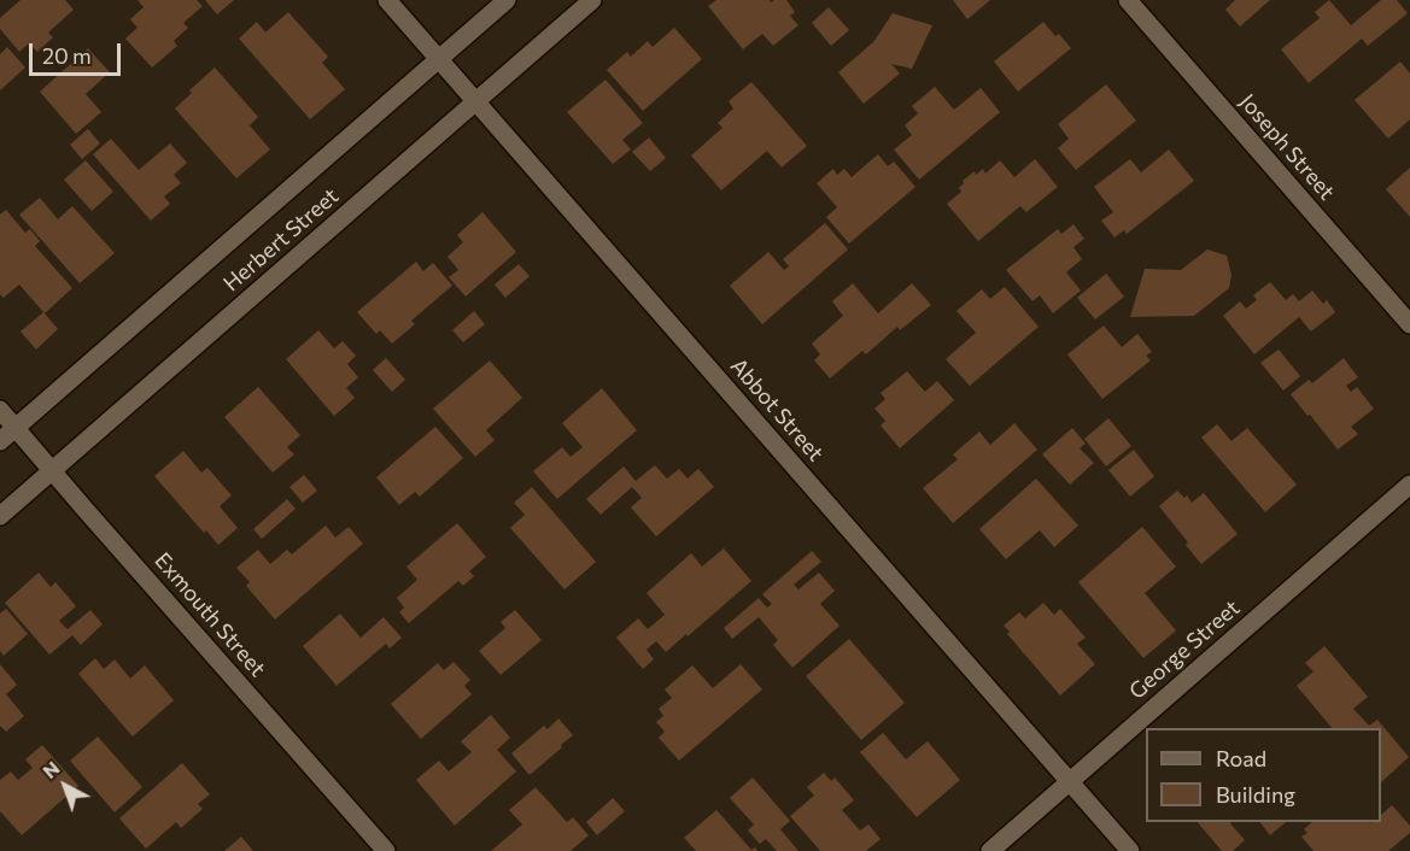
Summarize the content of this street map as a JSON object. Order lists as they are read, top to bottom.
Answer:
{
  "streets": {
    "street": [
      "Joseph Street",
      "Herbert Street",
      "Abbot Street",
      "Exmouth Street",
      "George Street"
    ]
  },
  "crossings": [
    ["Herbert Street", "Abbot Street"],
    ["Herbert Street", "Exmouth Street"],
    ["Abbot Street", "George Street"]
  ],
  "legend": ["Road", "Building"],
  "scale_bar": "20 m",
  "north": "top left"
}
